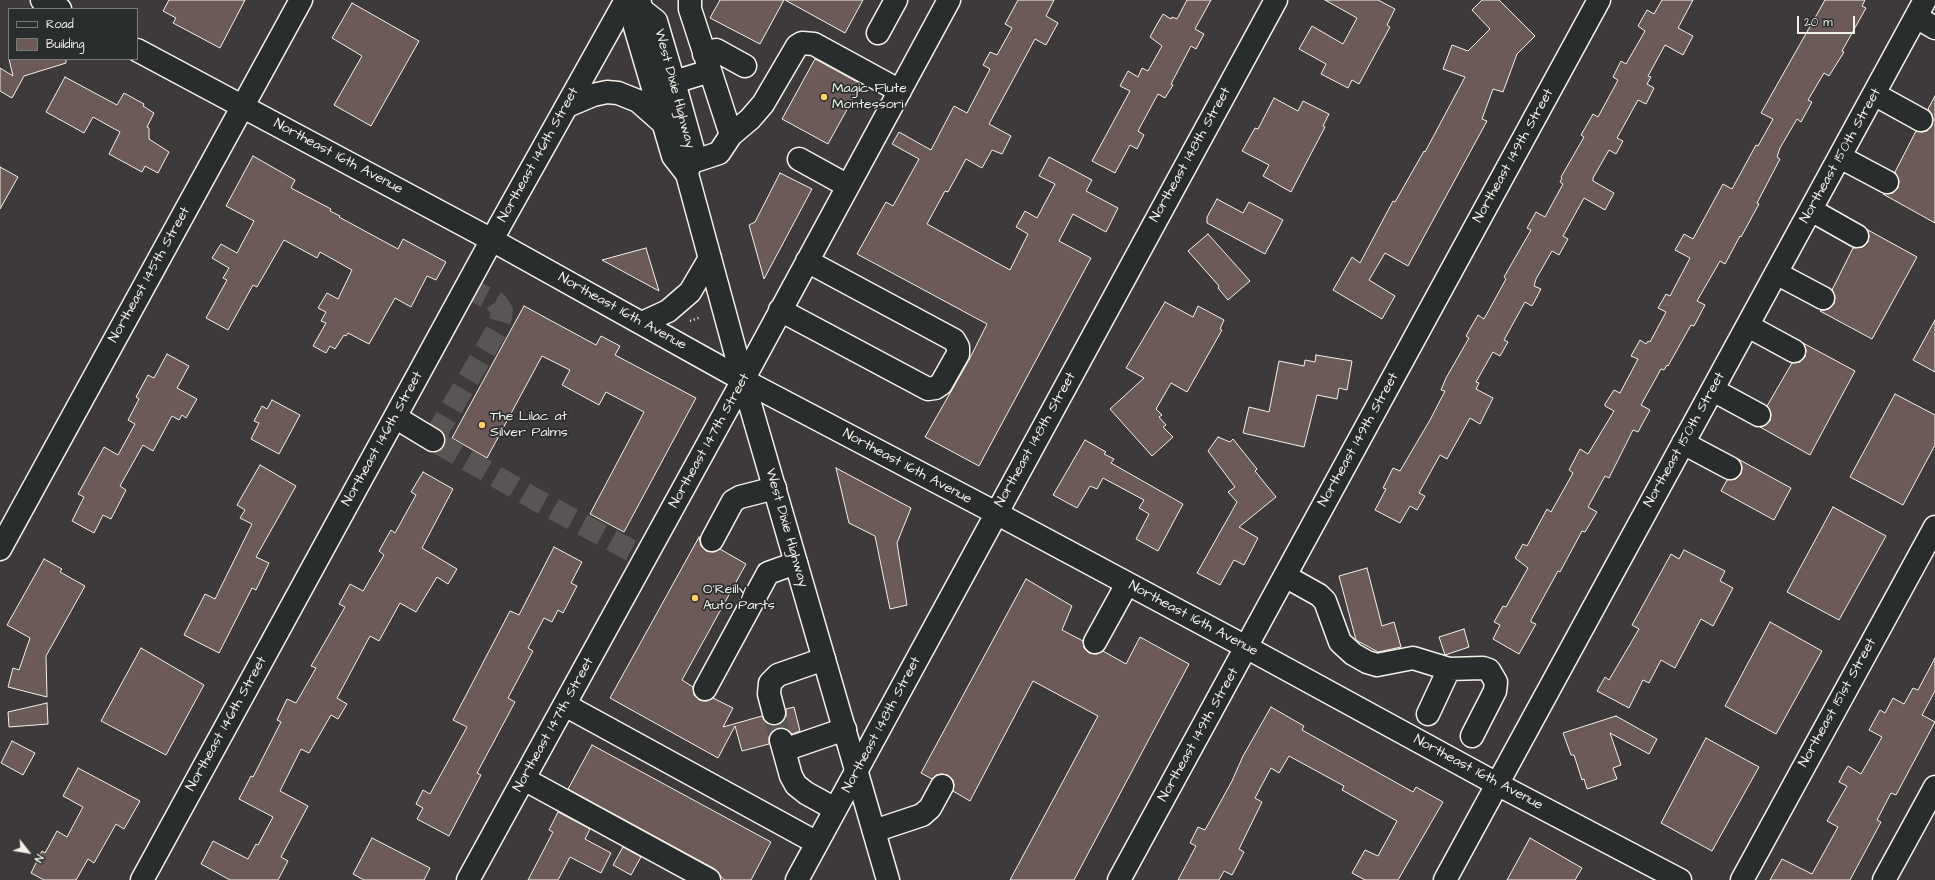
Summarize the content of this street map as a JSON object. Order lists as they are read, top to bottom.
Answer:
{
  "streets": {
    "street": [
      "West Dixie Highway",
      "Northeast 146th Street",
      "Northeast 148th Street",
      "Northeast 149th Street",
      "Northeast 150th Street",
      "Northeast 16th Avenue",
      "Northeast 145th Street",
      "Northeast 147th Street",
      "Northeast 151st Street"
    ]
  },
  "crossings": [
    ["West Dixie Highway", "Northeast 146th Street"],
    ["West Dixie Highway", "Northeast 148th Street"],
    ["West Dixie Highway", "Northeast 16th Avenue"],
    ["West Dixie Highway", "Northeast 147th Street"],
    ["Northeast 146th Street", "Northeast 16th Avenue"],
    ["Northeast 148th Street", "Northeast 16th Avenue"],
    ["Northeast 149th Street", "Northeast 16th Avenue"],
    ["Northeast 150th Street", "Northeast 16th Avenue"],
    ["Northeast 16th Avenue", "Northeast 145th Street"],
    ["Northeast 16th Avenue", "Northeast 147th Street"]
  ],
  "places": ["Magic Flute Montessori", "The Lilac at Silver Palms", "O'Reilly Auto Parts"],
  "legend": ["Road", "Building"],
  "scale_bar": "20 m",
  "north": "bottom right"
}
